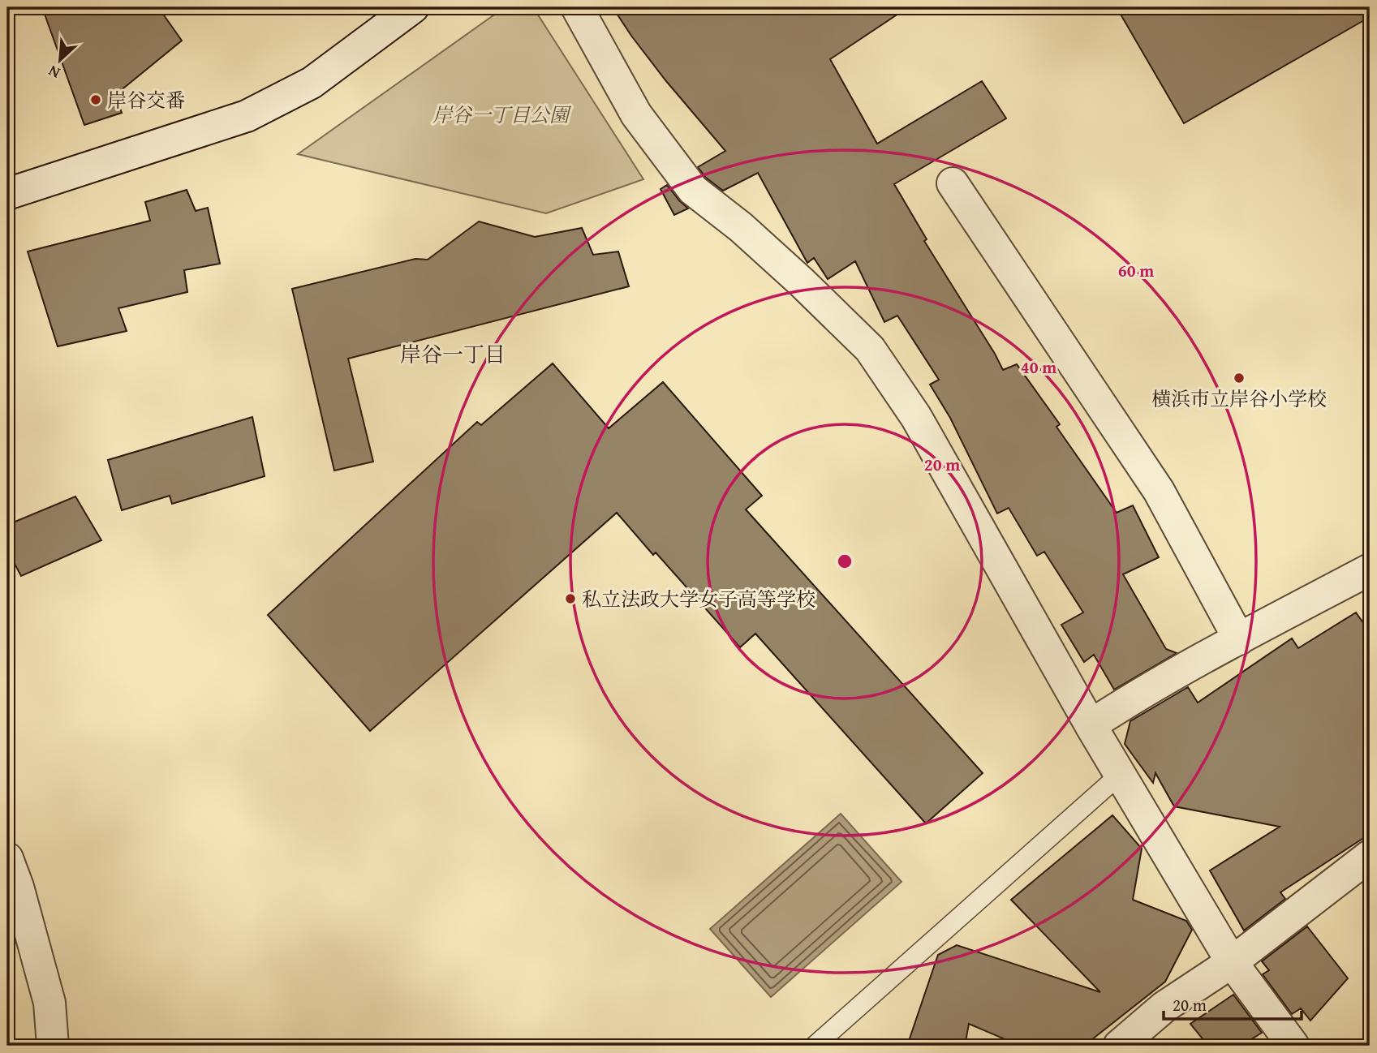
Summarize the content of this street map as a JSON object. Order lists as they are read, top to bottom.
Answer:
{
  "districts": ["岸谷一丁目"],
  "parks": ["岸谷一丁目公園"],
  "places": ["岸谷交番", "横浜市立岸谷小学校", "私立法政大学女子高等学校"],
  "scale_bar": "20 m",
  "north": "bottom left",
  "rings": ["60 m", "40 m", "20 m"]
}
